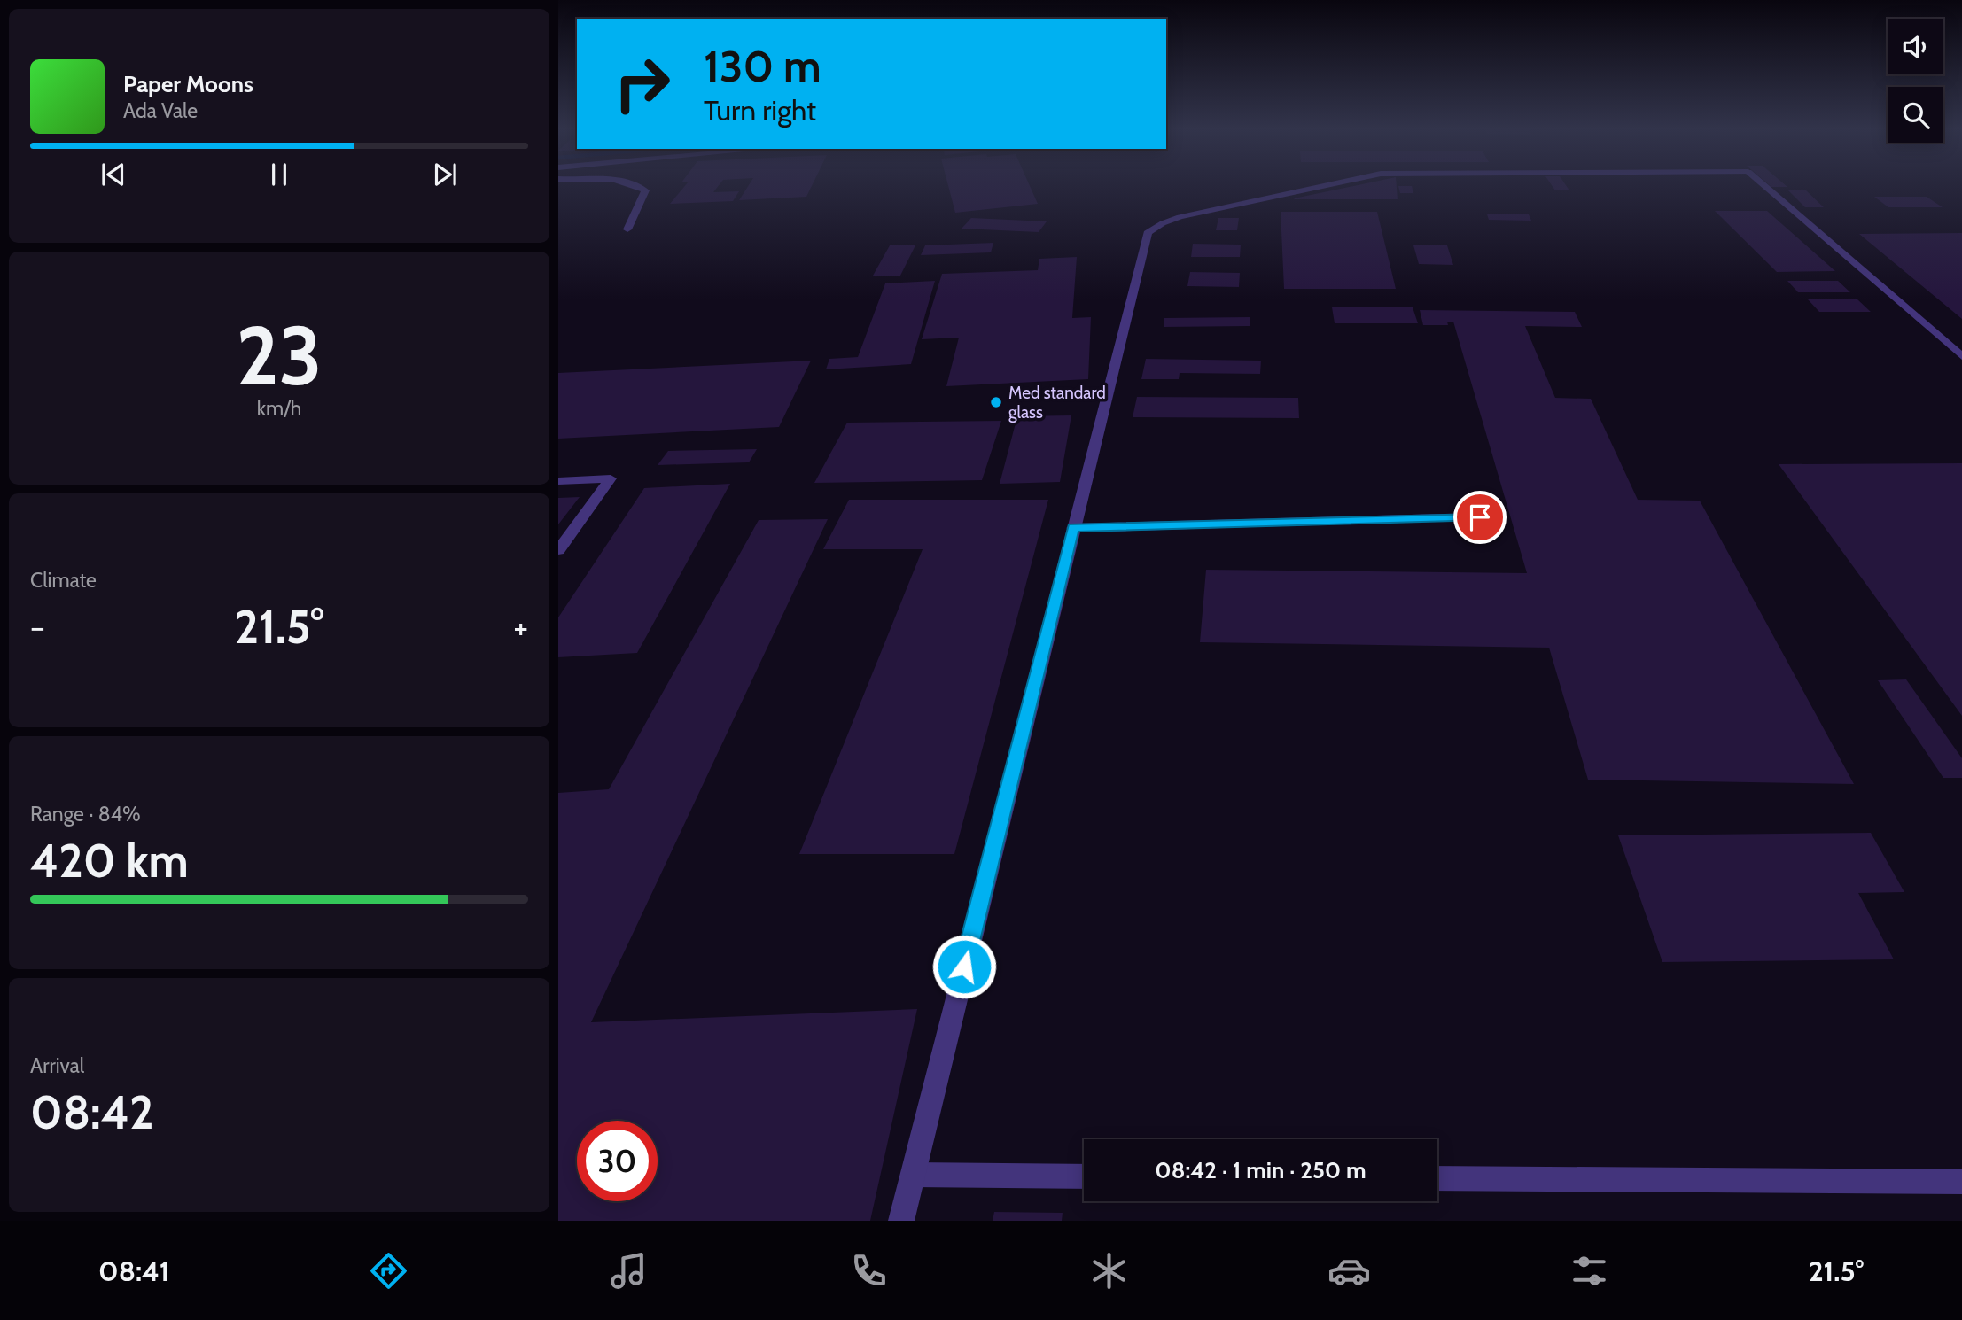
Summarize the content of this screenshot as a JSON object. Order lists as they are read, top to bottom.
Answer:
{
  "places": ["Med standard glass"],
  "page": {
    "turn": ["130 m", "Turn right"],
    "song": ["Paper Moons", "Ada Vale"],
    "tile": [
      ["23", "km/h"],
      "Climate",
      ["Range · 84%", "420 km"],
      ["Arrival", "08:42"]
    ],
    "heat": ["−", "21.5°", "+"],
    "limit": "30",
    "trip": "08:42 · 1 min · 250 m",
    "tabs": ["08:41", "21.5°"]
  }
}
